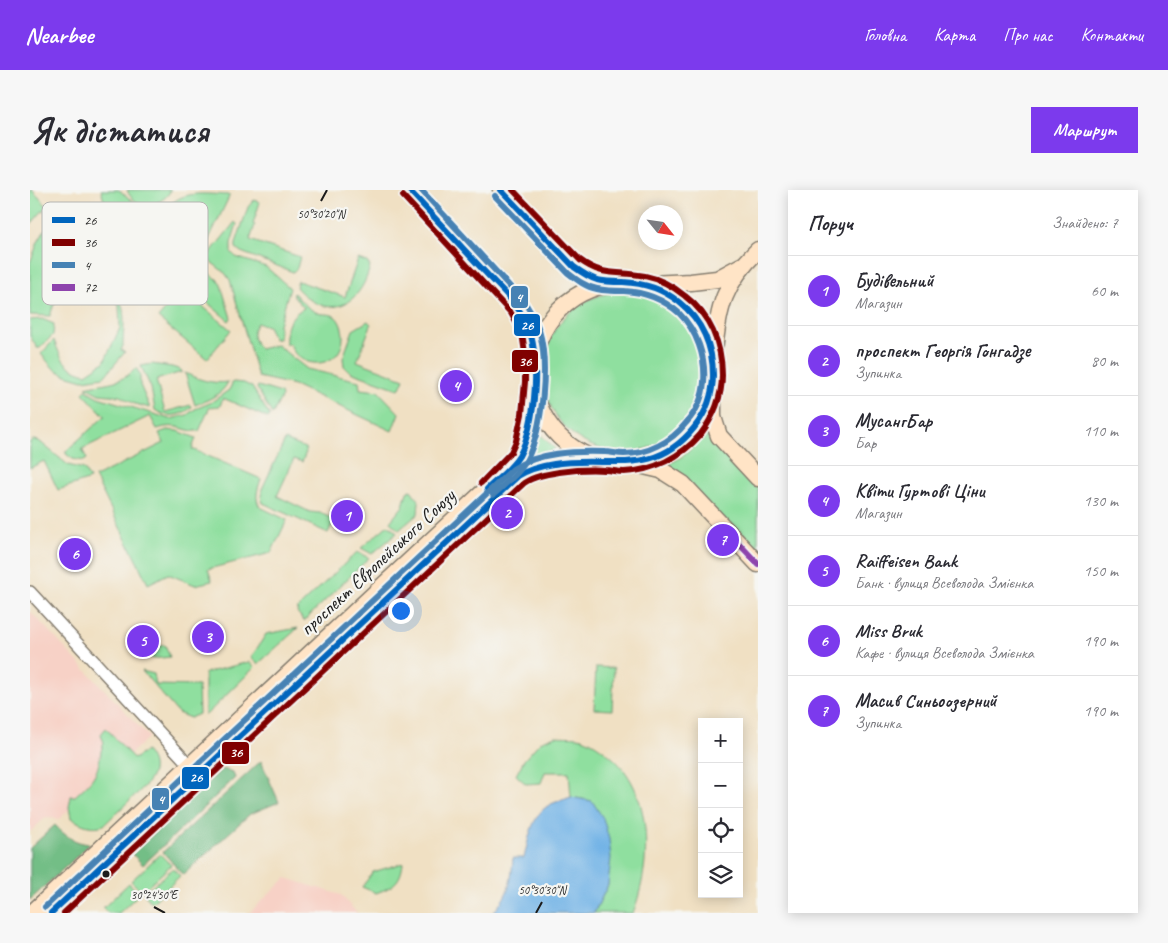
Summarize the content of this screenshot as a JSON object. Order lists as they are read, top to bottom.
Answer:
{
  "streets": {
    "main road": ["проспект Європейського Союзу"]
  },
  "lines": [
    "transit line 26",
    "transit line 36",
    "transit line 4",
    "transit line 72"
  ],
  "legend": [
    "26",
    "36",
    "4",
    "72"
  ],
  "north": "bottom right",
  "page": {
    "header": "Nearbee",
    "nav": [
      "Головна",
      "Карта",
      "Про нас",
      "Контакти"
    ],
    "buttons": "Маршрут",
    "title": "Як дістатися",
    "heading": ["Поруч", "Знайдено: 7"],
    "list": [
      {
        "mark": "1",
        "name": "Будівельний",
        "note": "Магазин",
        "value": "60 m"
      },
      {
        "mark": "2",
        "name": "проспект Георгія Гонгадзе",
        "note": "Зупинка",
        "value": "80 m"
      },
      {
        "mark": "3",
        "name": "МусангБар",
        "note": "Бар",
        "value": "110 m"
      },
      {
        "mark": "4",
        "name": "Квіти Гуртові Ціни",
        "note": "Магазин",
        "value": "130 m"
      },
      {
        "mark": "5",
        "name": "Raiffeisen Bank",
        "note": "Банк · вулиця Всеволода Змієнка",
        "value": "150 m"
      },
      {
        "mark": "6",
        "name": "Miss Bruk",
        "note": "Кафе · вулиця Всеволода Змієнка",
        "value": "190 m"
      },
      {
        "mark": "7",
        "name": "Масив Синьоозерний",
        "note": "Зупинка",
        "value": "190 m"
      }
    ],
    "pins": [
      "4",
      "2",
      "1",
      "7",
      "6",
      "3",
      "5"
    ],
    "map_buttons": ["+", "−"]
  },
  "coordinates": ["50°30'20\"N", "50°30'30\"N", "30°24'50\"E"]
}
